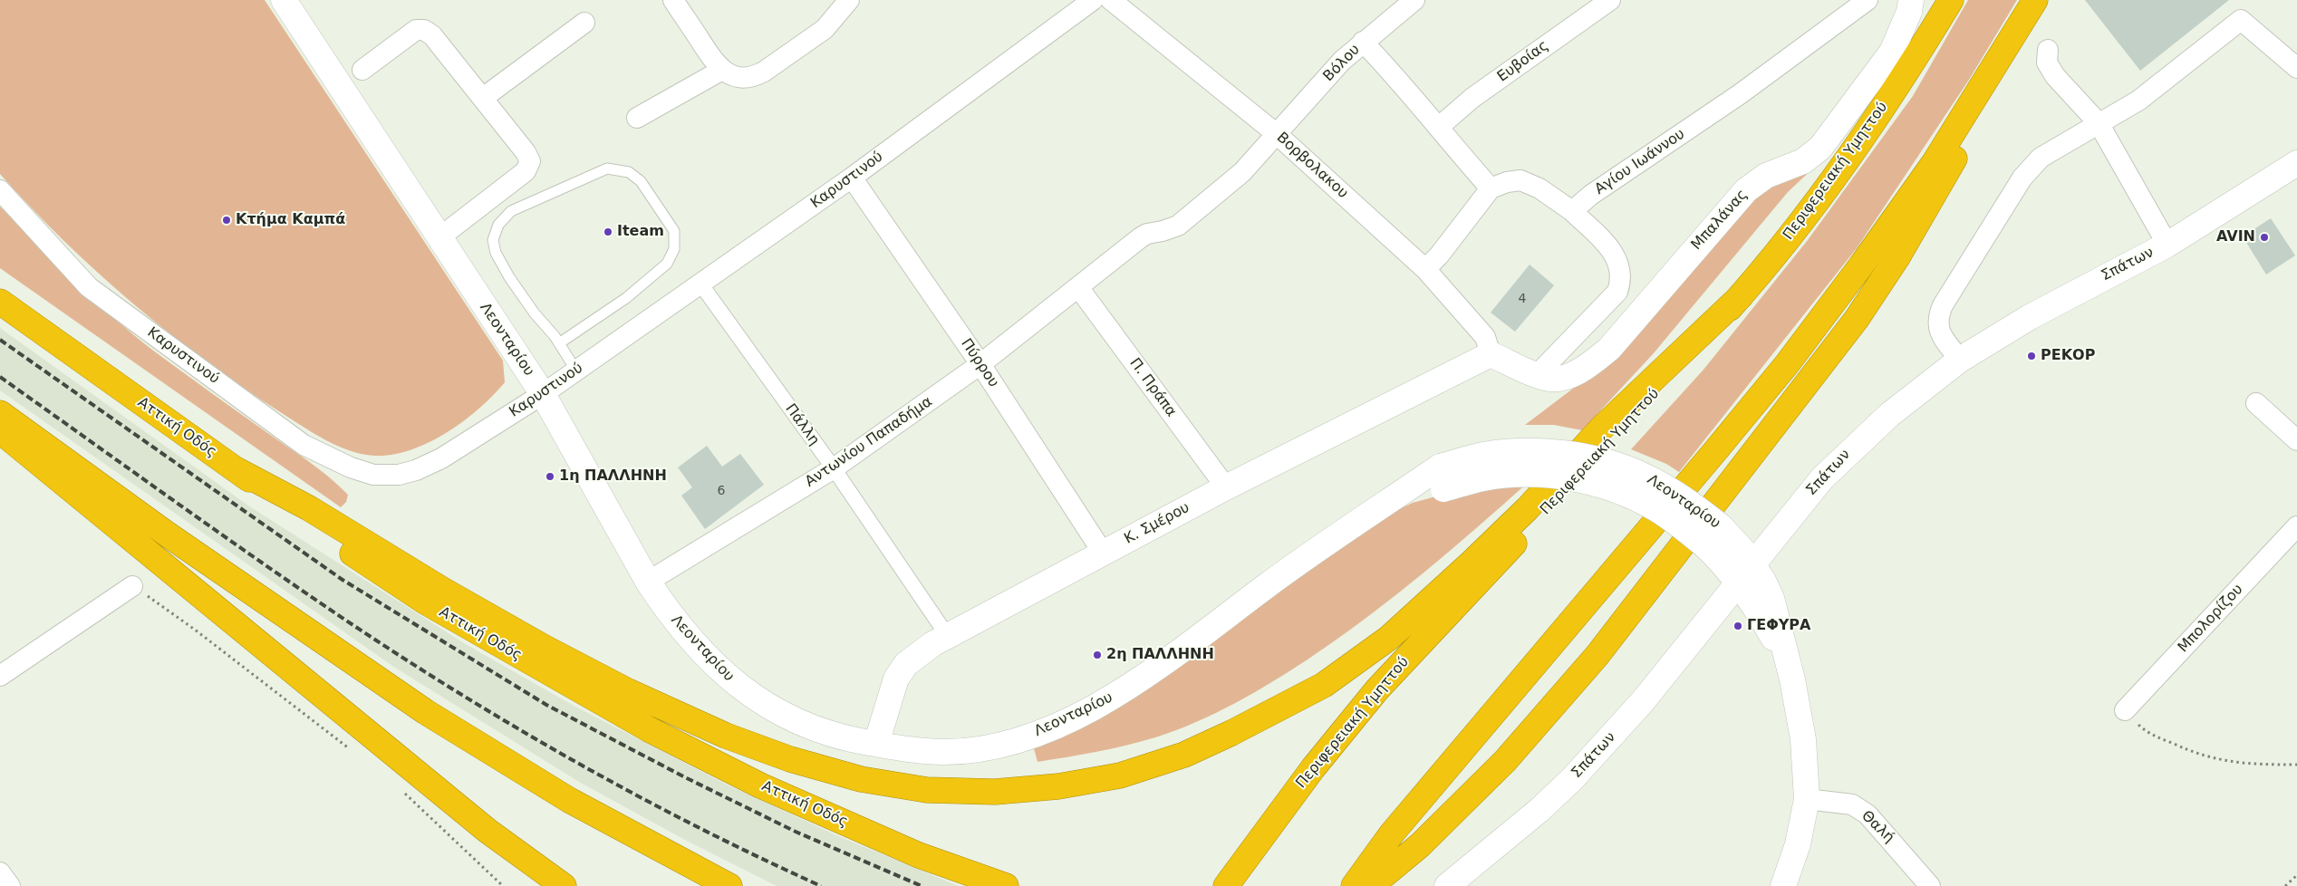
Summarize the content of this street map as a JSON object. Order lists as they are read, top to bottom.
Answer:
{
  "streets": {
    "highway": ["Περιφερειακή Υμηττού", "Αττική Οδός"],
    "street": [
      "Ευβοίας",
      "Βόλου",
      "Αγίου Ιωάννου",
      "Βορβολακου",
      "Καρυστινού",
      "Μπαλάνας",
      "Σπάτων",
      "Λεονταρίου",
      "Πύρρου",
      "Π. Πράπα",
      "Πάλλη",
      "Αντωνίου Παπαδήμα",
      "Κ. Σμέρου",
      "Μπολορίζου",
      "Θαλή"
    ]
  },
  "crossings": [
    ["Βόλου", "Βορβολακου"],
    ["Βόλου", "Π. Πράπα"],
    ["Βόλου", "Αντωνίου Παπαδήμα"],
    ["Βορβολακου", "Καρυστινού"],
    ["Βορβολακου", "Μπαλάνας"],
    ["Βορβολακου", "Κ. Σμέρου"],
    ["Καρυστινού", "Λεονταρίου"],
    ["Καρυστινού", "Πύρρου"],
    ["Καρυστινού", "Πάλλη"],
    ["Μπαλάνας", "Κ. Σμέρου"],
    ["Σπάτων", "Λεονταρίου"],
    ["Λεονταρίου", "Αντωνίου Παπαδήμα"],
    ["Λεονταρίου", "Κ. Σμέρου"],
    ["Λεονταρίου", "Θαλή"],
    ["Πύρρου", "Αντωνίου Παπαδήμα"],
    ["Πύρρου", "Κ. Σμέρου"],
    ["Π. Πράπα", "Αντωνίου Παπαδήμα"],
    ["Π. Πράπα", "Κ. Σμέρου"],
    ["Πάλλη", "Αντωνίου Παπαδήμα"],
    ["Πάλλη", "Κ. Σμέρου"]
  ],
  "places": [
    "Kτήμα Καμπά",
    "Iteam",
    "AVIN",
    "ΡΕΚΟΡ",
    "1η ΠΑΛΛΗΝΗ",
    "ΓΕΦΥΡΑ",
    "2η ΠΑΛΛΗΝΗ"
  ],
  "house_numbers": ["4", "6"]
}
